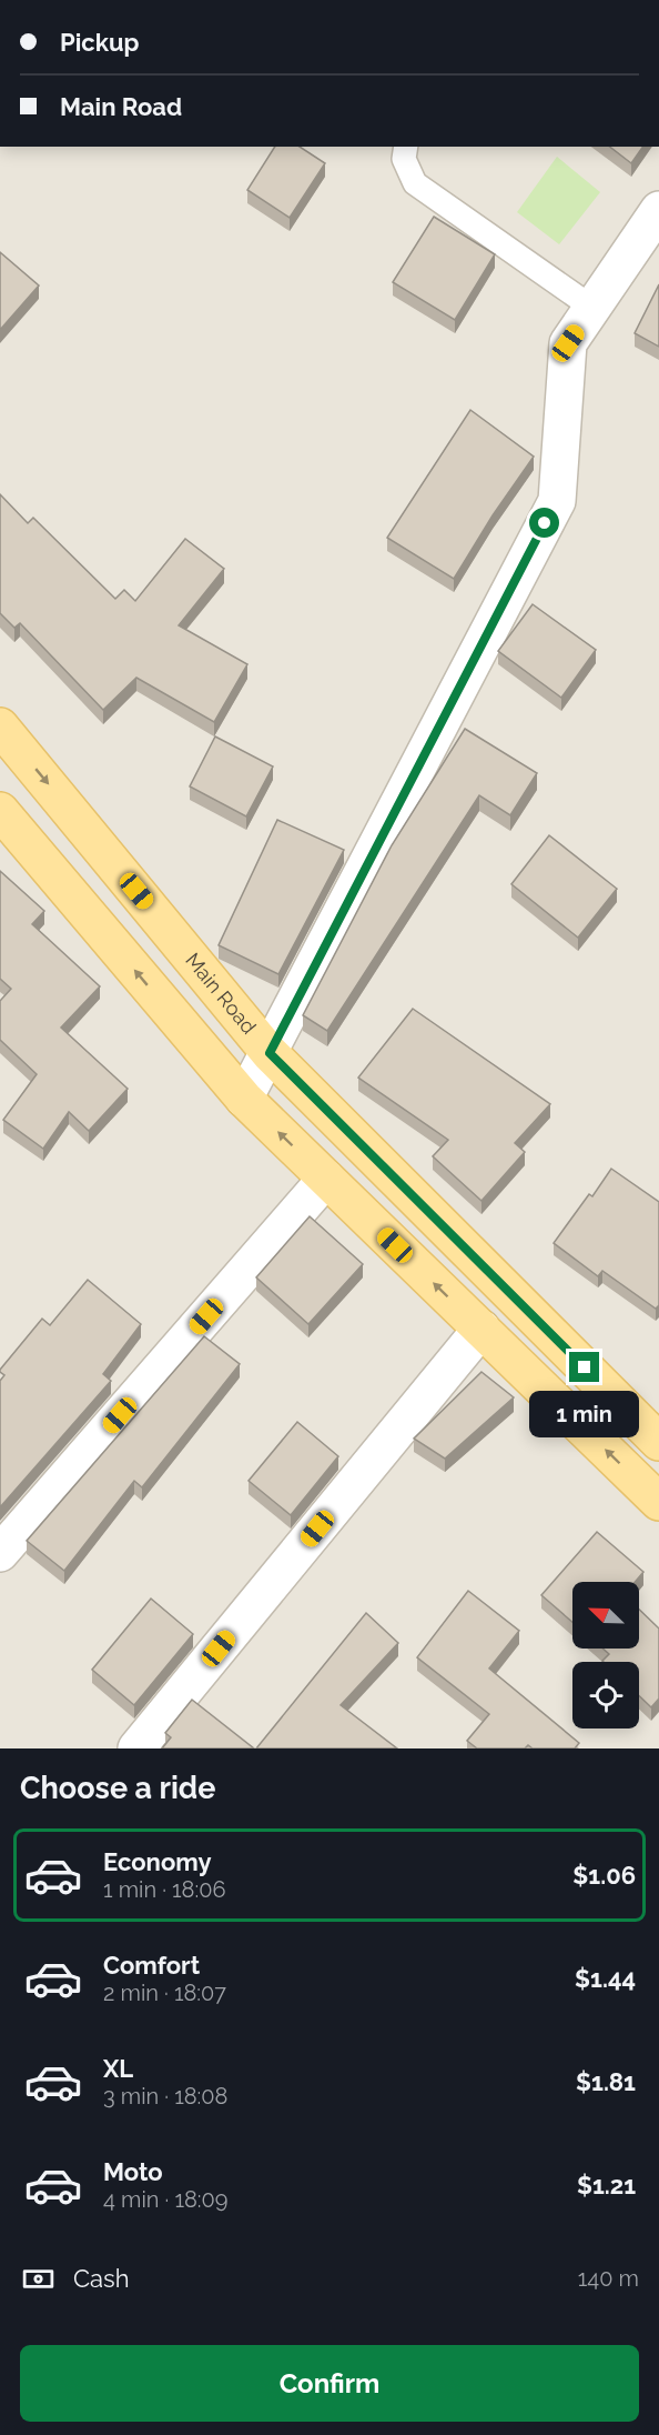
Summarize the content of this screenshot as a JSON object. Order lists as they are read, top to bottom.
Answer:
{
  "streets": {
    "main road": ["Main Road"]
  },
  "north": "top left",
  "page": {
    "banner": ["Pickup", "Main Road"],
    "bubble": "1 min",
    "heading": "Choose a ride",
    "list": [
      {
        "name": "Economy",
        "note": "1 min · 18:06",
        "value": "$1.06"
      },
      {
        "name": "Comfort",
        "note": "2 min · 18:07",
        "value": "$1.44"
      },
      {
        "name": "XL",
        "note": "3 min · 18:08",
        "value": "$1.81"
      },
      {
        "name": "Moto",
        "note": "4 min · 18:09",
        "value": "$1.21"
      }
    ],
    "pay": ["Cash", "140 m"],
    "buttons": "Confirm"
  }
}
